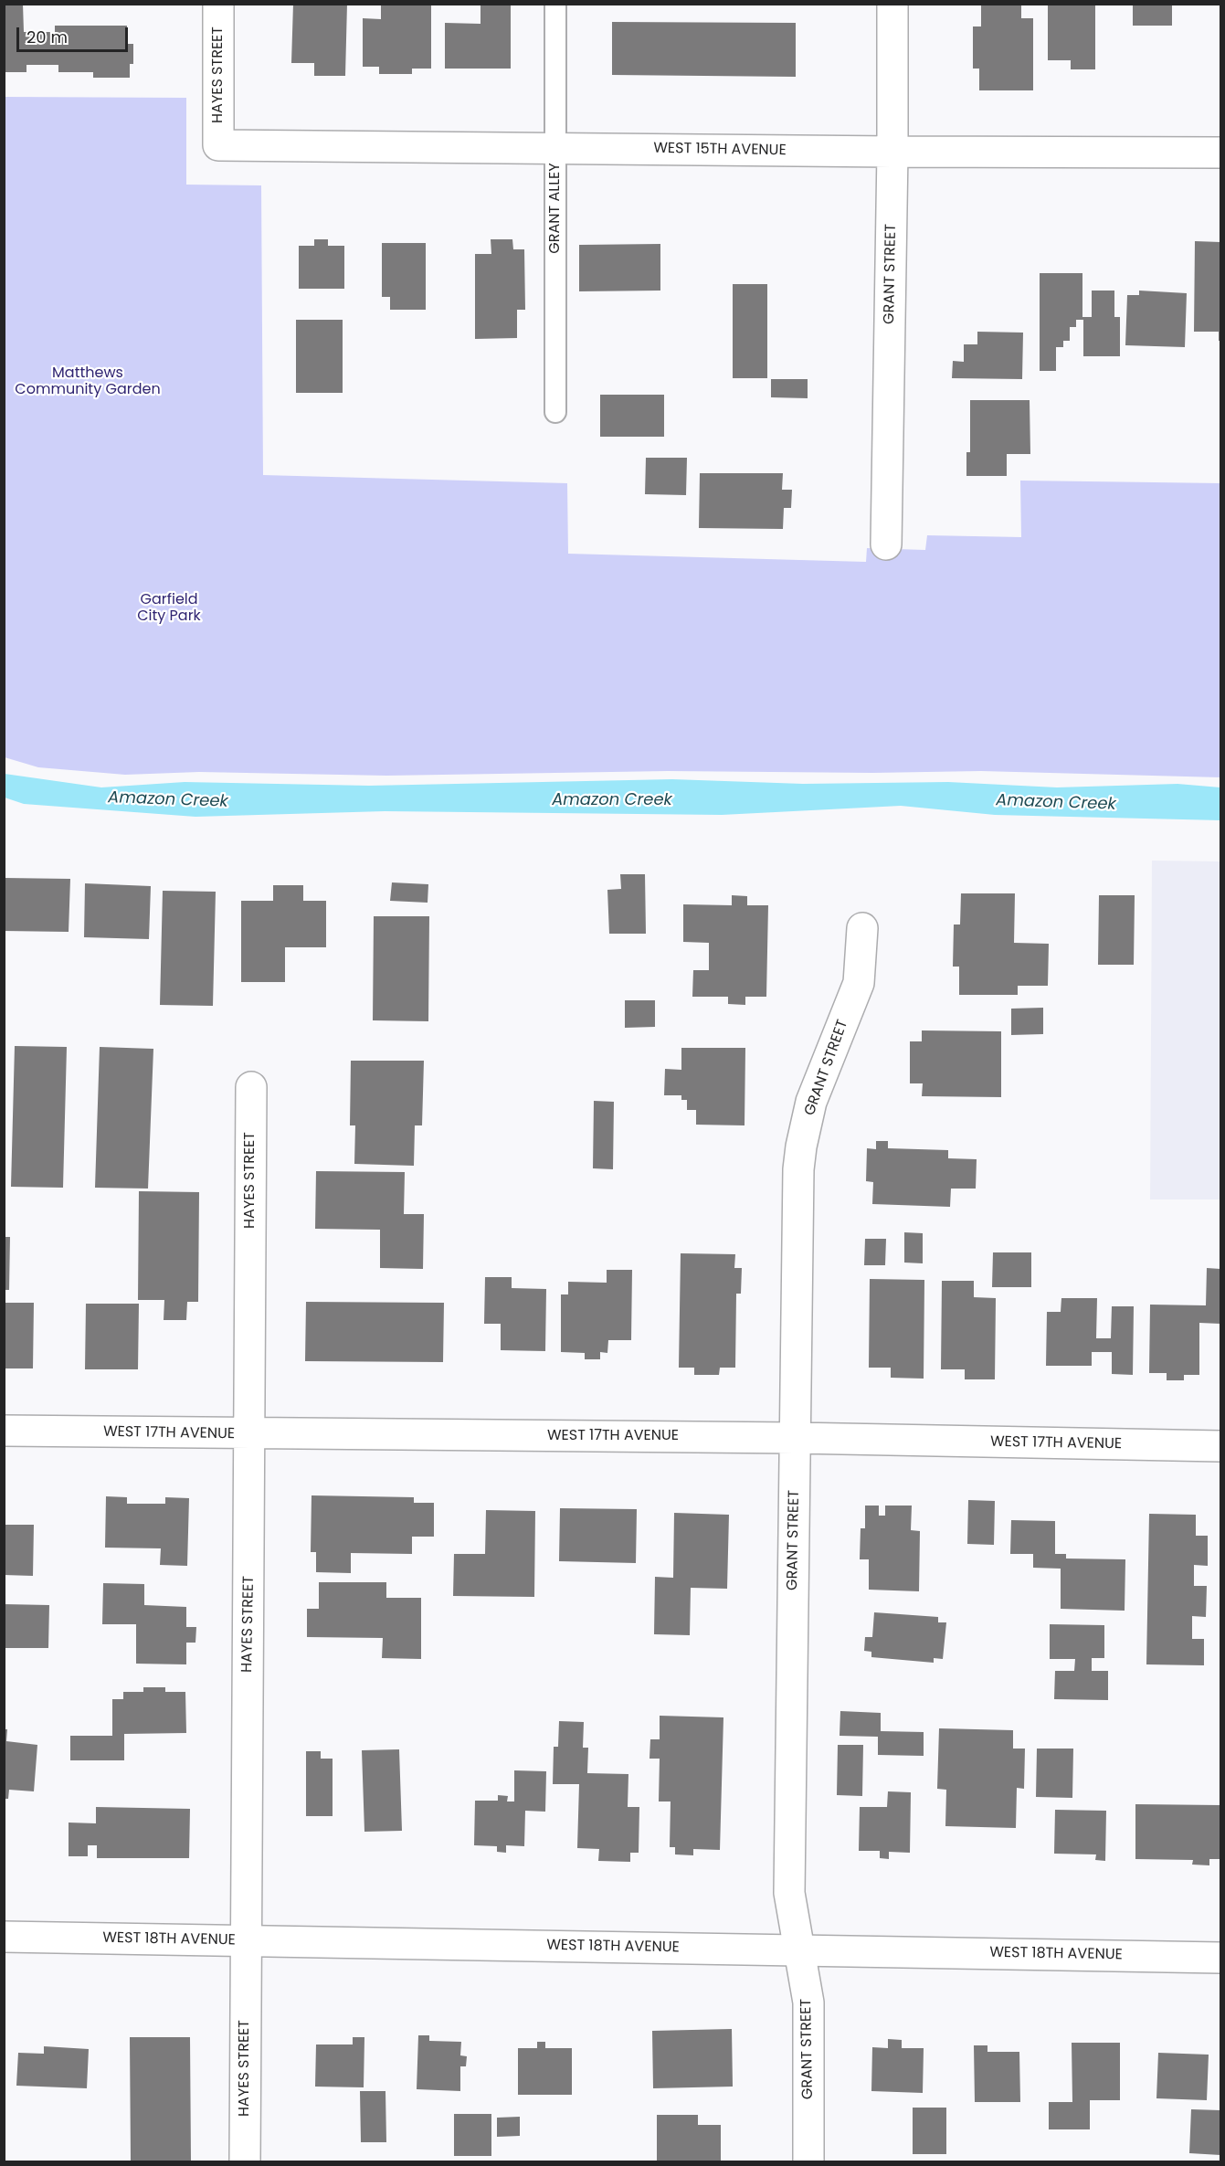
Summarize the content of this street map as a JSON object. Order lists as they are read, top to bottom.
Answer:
{
  "streets": {
    "street": [
      "HAYES STREET",
      "WEST 15TH AVENUE",
      "GRANT STREET",
      "WEST 17TH AVENUE",
      "WEST 18TH AVENUE"
    ],
    "lane": ["GRANT ALLEY"]
  },
  "crossings": [
    ["HAYES STREET", "WEST 15TH AVENUE"],
    ["HAYES STREET", "WEST 17TH AVENUE"],
    ["HAYES STREET", "WEST 18TH AVENUE"],
    ["WEST 15TH AVENUE", "GRANT ALLEY"],
    ["WEST 15TH AVENUE", "GRANT STREET"],
    ["GRANT STREET", "WEST 17TH AVENUE"],
    ["GRANT STREET", "WEST 18TH AVENUE"]
  ],
  "water": ["Amazon Creek"],
  "parks": ["Matthews Community Garden", "Garfield City Park"],
  "scale_bar": "20 m"
}
